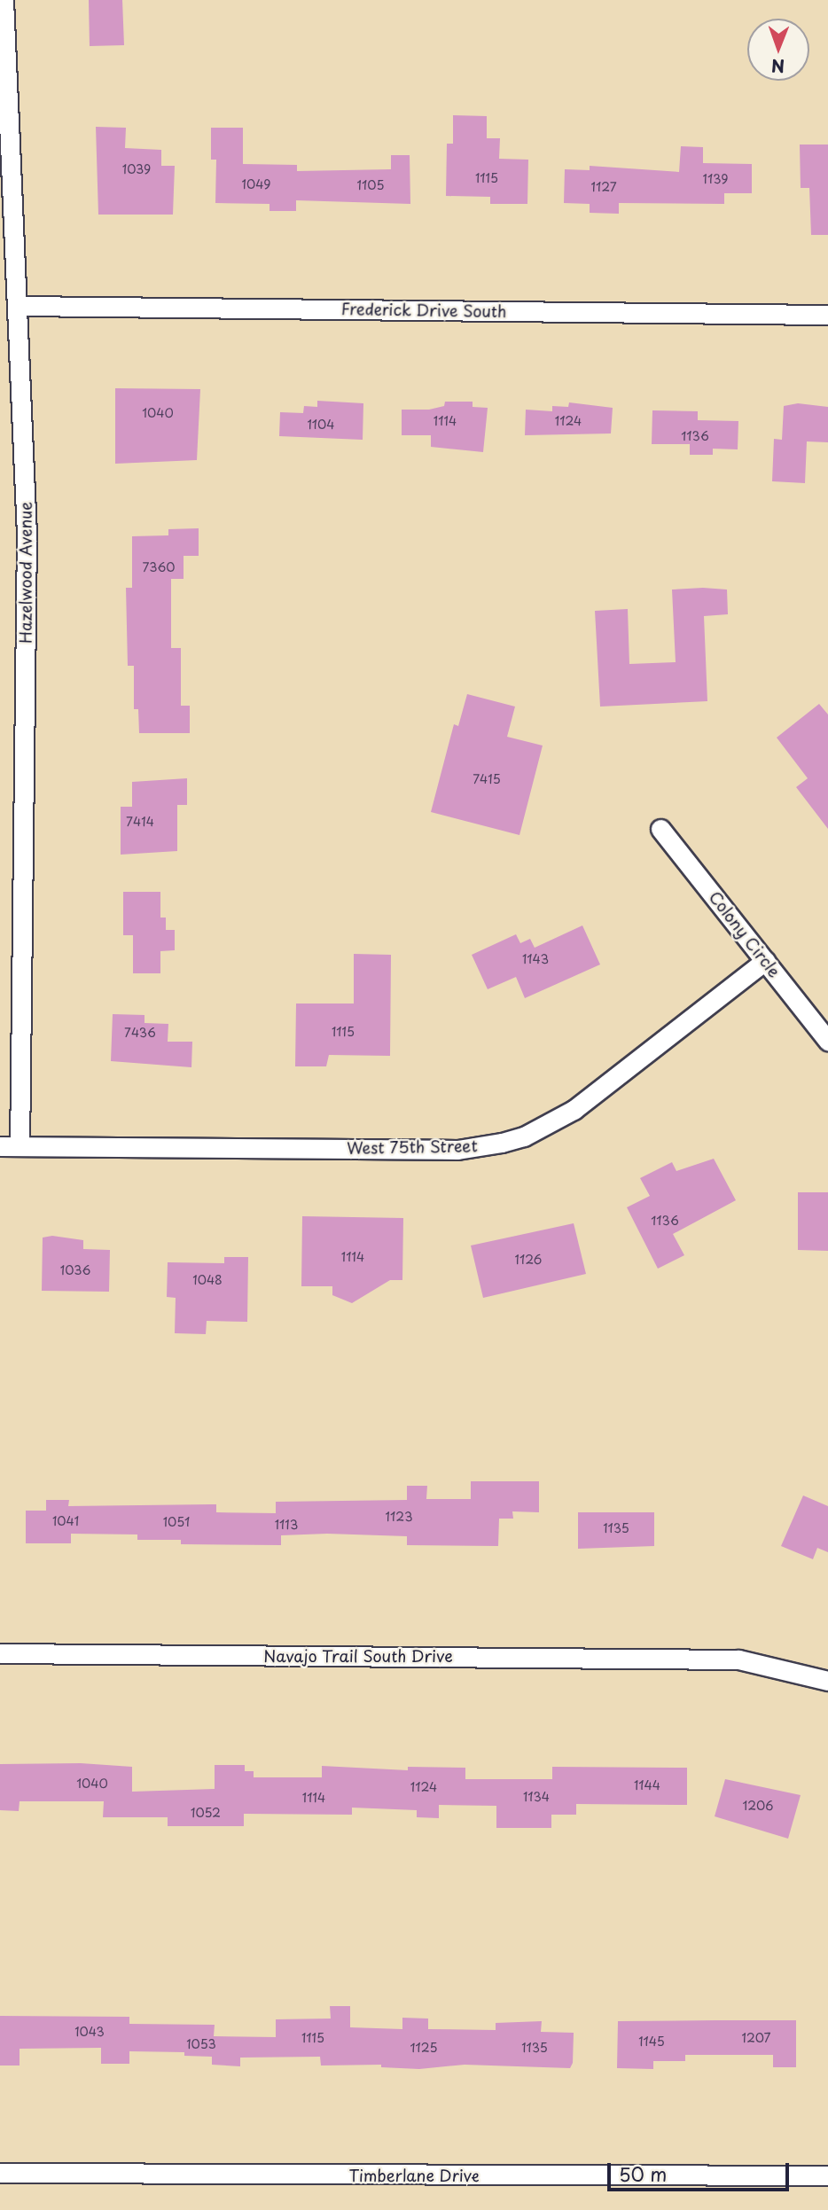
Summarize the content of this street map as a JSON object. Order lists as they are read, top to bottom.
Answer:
{
  "streets": {
    "street": [
      "Frederick Drive South",
      "Hazelwood Avenue",
      "Colony Circle",
      "West 75th Street",
      "Navajo Trail South Drive",
      "Timberlane Drive"
    ]
  },
  "crossings": [
    ["Frederick Drive South", "Hazelwood Avenue"],
    ["Hazelwood Avenue", "West 75th Street"],
    ["Colony Circle", "West 75th Street"]
  ],
  "house_numbers": [
    "1039",
    "1115",
    "1139",
    "1049",
    "1105",
    "1127",
    "1040",
    "1114",
    "1124",
    "1104",
    "1136",
    "7360",
    "7415",
    "7414",
    "1143",
    "1115",
    "7436",
    "1136",
    "1114",
    "1126",
    "1036",
    "1048",
    "1123",
    "1041",
    "1051",
    "1113",
    "1135",
    "1040",
    "1144",
    "1124",
    "1134",
    "1114",
    "1206",
    "1052",
    "1043",
    "1115",
    "1207",
    "1145",
    "1053",
    "1125",
    "1135"
  ],
  "scale_bar": "50 m",
  "north": "bottom"
}
